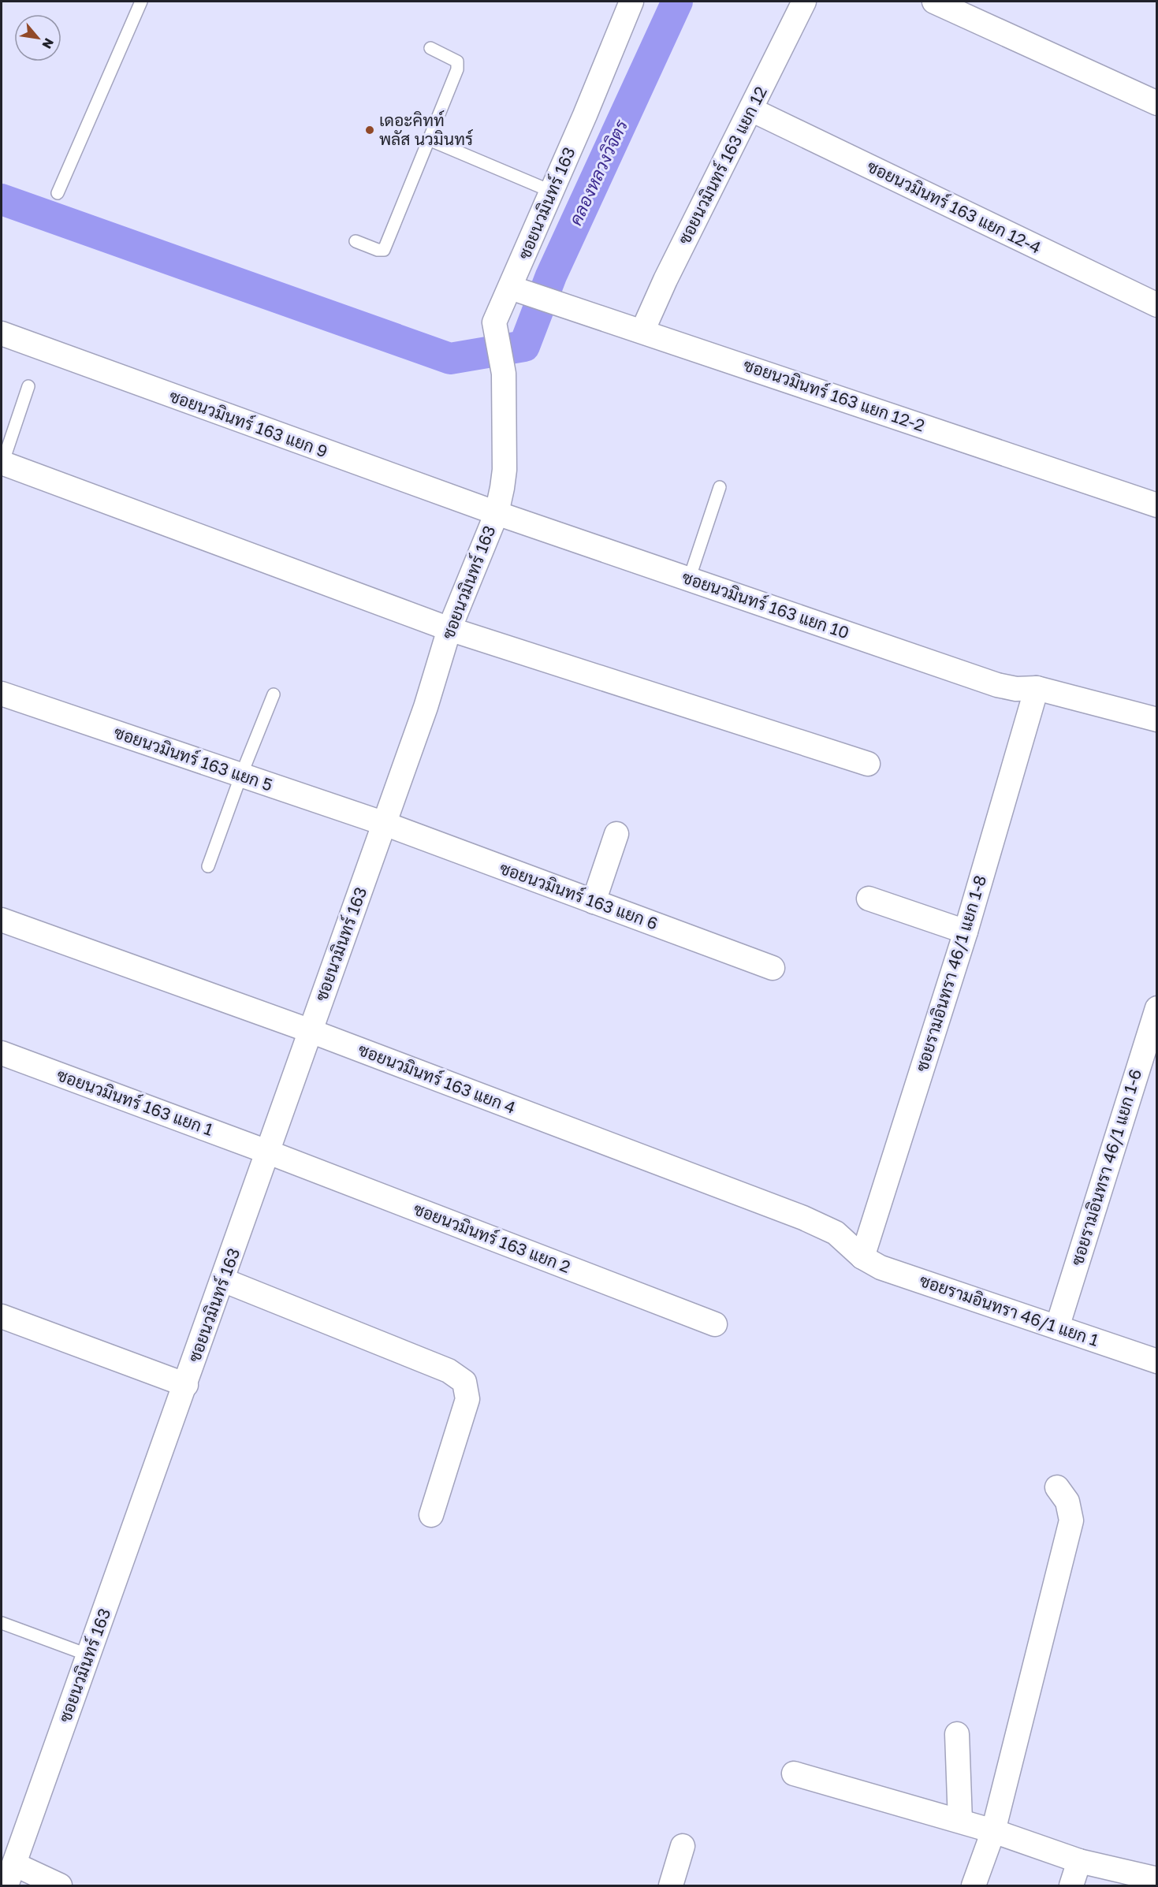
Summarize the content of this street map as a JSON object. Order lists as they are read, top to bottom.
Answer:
{
  "streets": {
    "street": [
      "ซอยนวมินทร์ 163 แยก 12",
      "ซอยนวมินทร์ 163",
      "ซอยนวมินทร์ 163 แยก 12-4",
      "ซอยนวมินทร์ 163 แยก 12-2",
      "ซอยนวมินทร์ 163 แยก 9",
      "ซอยนวมินทร์ 163 แยก 10",
      "ซอยนวมินทร์ 163 แยก 5",
      "ซอยนวมินทร์ 163 แยก 6",
      "ซอยรามอินทรา 46/1 แยก 1-8",
      "ซอยนวมินทร์ 163 แยก 4",
      "ซอยนวมินทร์ 163 แยก 1",
      "ซอยรามอินทรา 46/1 แยก 1-6",
      "ซอยนวมินทร์ 163 แยก 2",
      "ซอยรามอินทรา 46/1 แยก 1"
    ]
  },
  "crossings": [
    ["ซอยนวมินทร์ 163 แยก 12", "ซอยนวมินทร์ 163 แยก 12-4"],
    ["ซอยนวมินทร์ 163 แยก 12", "ซอยนวมินทร์ 163 แยก 12-2"],
    ["ซอยนวมินทร์ 163", "ซอยนวมินทร์ 163 แยก 12-2"],
    ["ซอยนวมินทร์ 163", "ซอยนวมินทร์ 163 แยก 9"],
    ["ซอยนวมินทร์ 163", "ซอยนวมินทร์ 163 แยก 10"],
    ["ซอยนวมินทร์ 163", "ซอยนวมินทร์ 163 แยก 5"],
    ["ซอยนวมินทร์ 163", "ซอยนวมินทร์ 163 แยก 6"],
    ["ซอยนวมินทร์ 163", "ซอยนวมินทร์ 163 แยก 4"],
    ["ซอยนวมินทร์ 163", "ซอยนวมินทร์ 163 แยก 1"],
    ["ซอยนวมินทร์ 163", "ซอยนวมินทร์ 163 แยก 2"],
    ["ซอยนวมินทร์ 163 แยก 9", "ซอยนวมินทร์ 163 แยก 10"],
    ["ซอยนวมินทร์ 163 แยก 10", "ซอยรามอินทรา 46/1 แยก 1-8"],
    ["ซอยนวมินทร์ 163 แยก 5", "ซอยนวมินทร์ 163 แยก 6"],
    ["ซอยรามอินทรา 46/1 แยก 1-8", "ซอยนวมินทร์ 163 แยก 4"],
    ["ซอยรามอินทรา 46/1 แยก 1-8", "ซอยรามอินทรา 46/1 แยก 1"],
    ["ซอยนวมินทร์ 163 แยก 4", "ซอยรามอินทรา 46/1 แยก 1"],
    ["ซอยนวมินทร์ 163 แยก 1", "ซอยนวมินทร์ 163 แยก 2"],
    ["ซอยรามอินทรา 46/1 แยก 1-6", "ซอยรามอินทรา 46/1 แยก 1"]
  ],
  "water": ["คลองหลวงวิจิตร"],
  "places": ["เดอะคิทท์ พลัส นวมินทร์"],
  "north": "bottom right"
}
